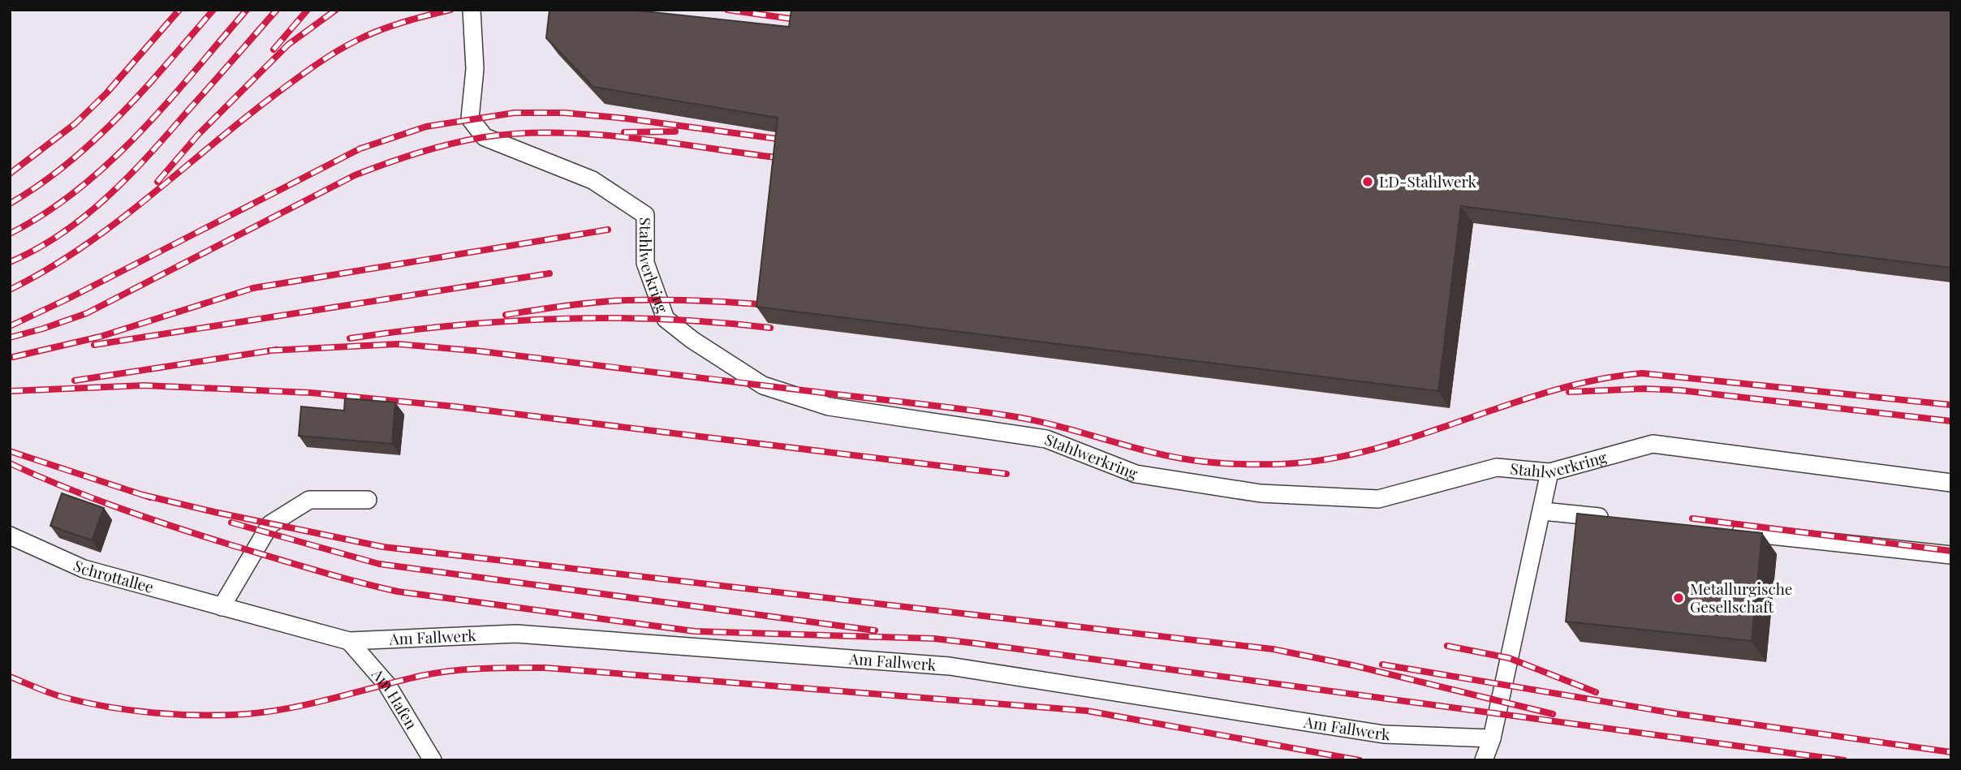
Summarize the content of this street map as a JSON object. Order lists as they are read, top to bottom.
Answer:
{
  "streets": {
    "lane": [
      "Stahlwerkring",
      "Schrottallee",
      "Am Fallwerk",
      "Am Hafen"
    ]
  },
  "crossings": [
    ["Schrottallee", "Am Fallwerk"],
    ["Am Fallwerk", "Am Hafen"]
  ],
  "places": ["LD-Stahlwerk", "Metallurgische Gesellschaft"]
}
